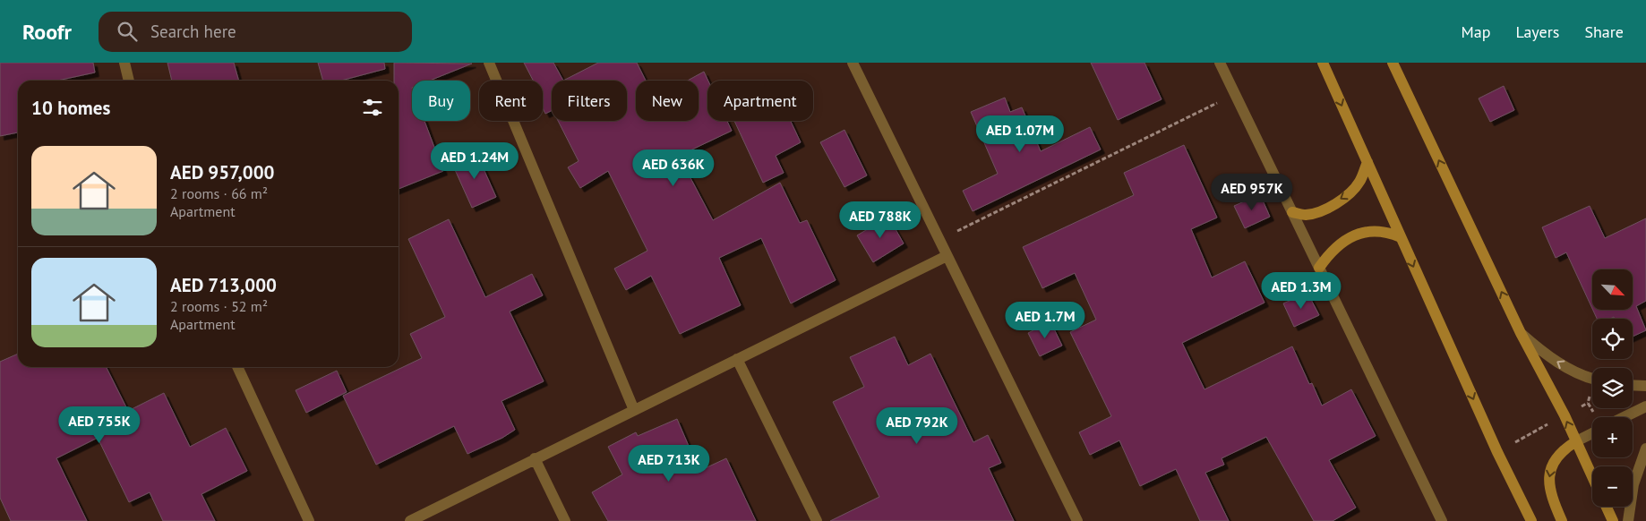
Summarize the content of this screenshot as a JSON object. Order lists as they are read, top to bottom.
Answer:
{
  "north": "bottom right",
  "page": {
    "header": "Roofr",
    "search": "Search here",
    "nav": ["Map", "Layers", "Share"],
    "chip": [
      "Buy",
      "Rent",
      "Filters",
      "New",
      "Apartment"
    ],
    "heading": "10 homes",
    "price": [
      "AED 1.07M",
      "AED 1.24M",
      "AED 636K",
      "AED 957K",
      "AED 788K",
      "AED 1.3M",
      "AED 1.7M",
      "AED 755K",
      "AED 792K",
      "AED 713K"
    ],
    "list": [
      {
        "name": "AED 957,000",
        "note": "2 rooms · 66 m² · Apartment"
      },
      {
        "name": "AED 713,000",
        "note": "2 rooms · 52 m² · Apartment"
      }
    ],
    "map_buttons": ["+", "−"]
  }
}
